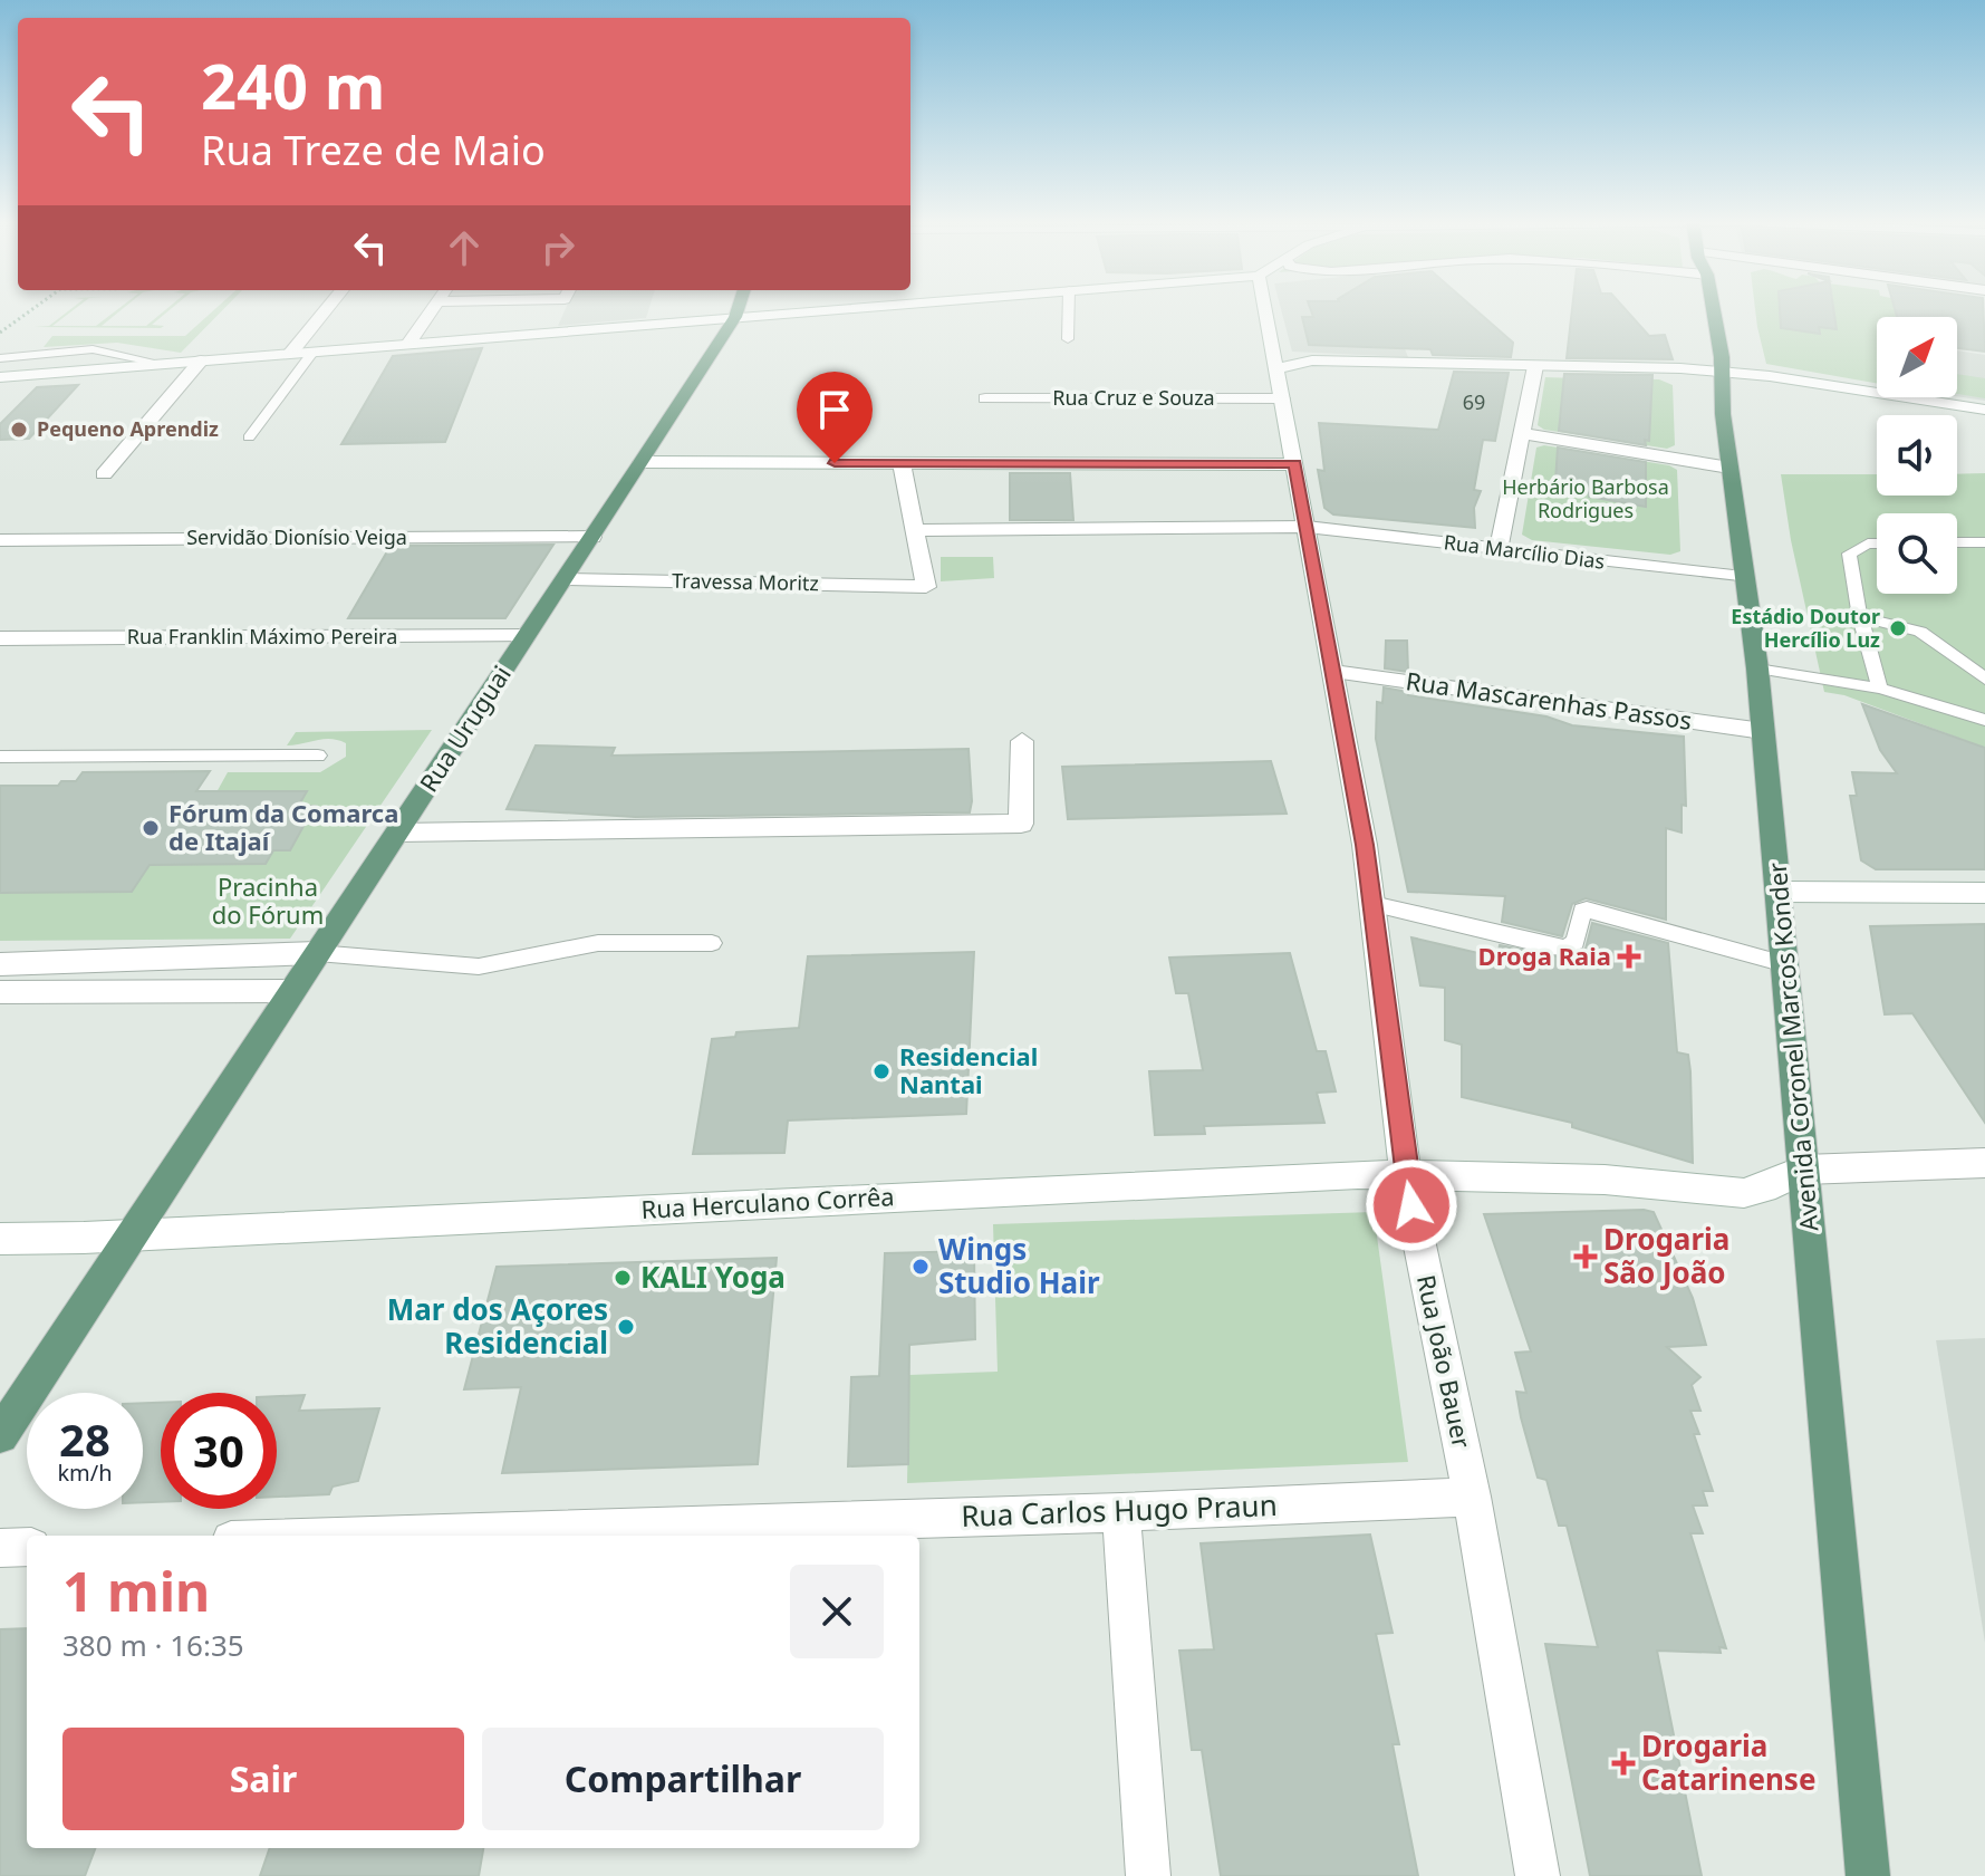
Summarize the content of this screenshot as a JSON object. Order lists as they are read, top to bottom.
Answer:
{
  "streets": {
    "main road": ["Rua Uruguai", "Avenida Coronel Marcos Konder"],
    "street": [
      "Rua Cruz e Souza",
      "Servidão Dionísio Veiga",
      "Rua Marcílio Dias",
      "Travessa Moritz",
      "Rua Franklin Máximo Pereira",
      "Rua Mascarenhas Passos",
      "Rua Herculano Corrêa",
      "Rua João Bauer",
      "Rua Carlos Hugo Praun"
    ]
  },
  "crossings": [
    ["Rua Cruz e Souza", "Rua João Bauer"],
    ["Servidão Dionísio Veiga", "Rua Uruguai"],
    ["Rua Marcílio Dias", "Travessa Moritz"],
    ["Rua Marcílio Dias", "Avenida Coronel Marcos Konder"],
    ["Rua Marcílio Dias", "Rua João Bauer"],
    ["Travessa Moritz", "Rua Uruguai"],
    ["Rua Franklin Máximo Pereira", "Rua Uruguai"],
    ["Rua Mascarenhas Passos", "Avenida Coronel Marcos Konder"],
    ["Rua Mascarenhas Passos", "Rua João Bauer"],
    ["Rua Uruguai", "Rua Herculano Corrêa"],
    ["Avenida Coronel Marcos Konder", "Rua Herculano Corrêa"],
    ["Rua Herculano Corrêa", "Rua João Bauer"],
    ["Rua João Bauer", "Rua Carlos Hugo Praun"]
  ],
  "parks": ["Herbário Barbosa Rodrigues", "Pracinha do Fórum"],
  "places": {
    "other": [
      "Pequeno Aprendiz",
      "Estádio Doutor Hercílio Luz",
      "Fórum da Comarca de Itajaí",
      "Residencial Nantai",
      "Wings Studio Hair",
      "KALI Yoga",
      "Mar dos Açores Residencial"
    ],
    "health": ["Droga Raia", "Drogaria São João", "Drogaria Catarinense"]
  },
  "house_numbers": ["69"],
  "north": "top right",
  "page": {
    "turn": ["240 m", "Rua Treze de Maio"],
    "speed": "28 km/h",
    "limit": "30",
    "heading": ["1 min", "380 m · 16:35"],
    "buttons": ["Sair", "Compartilhar"]
  }
}
